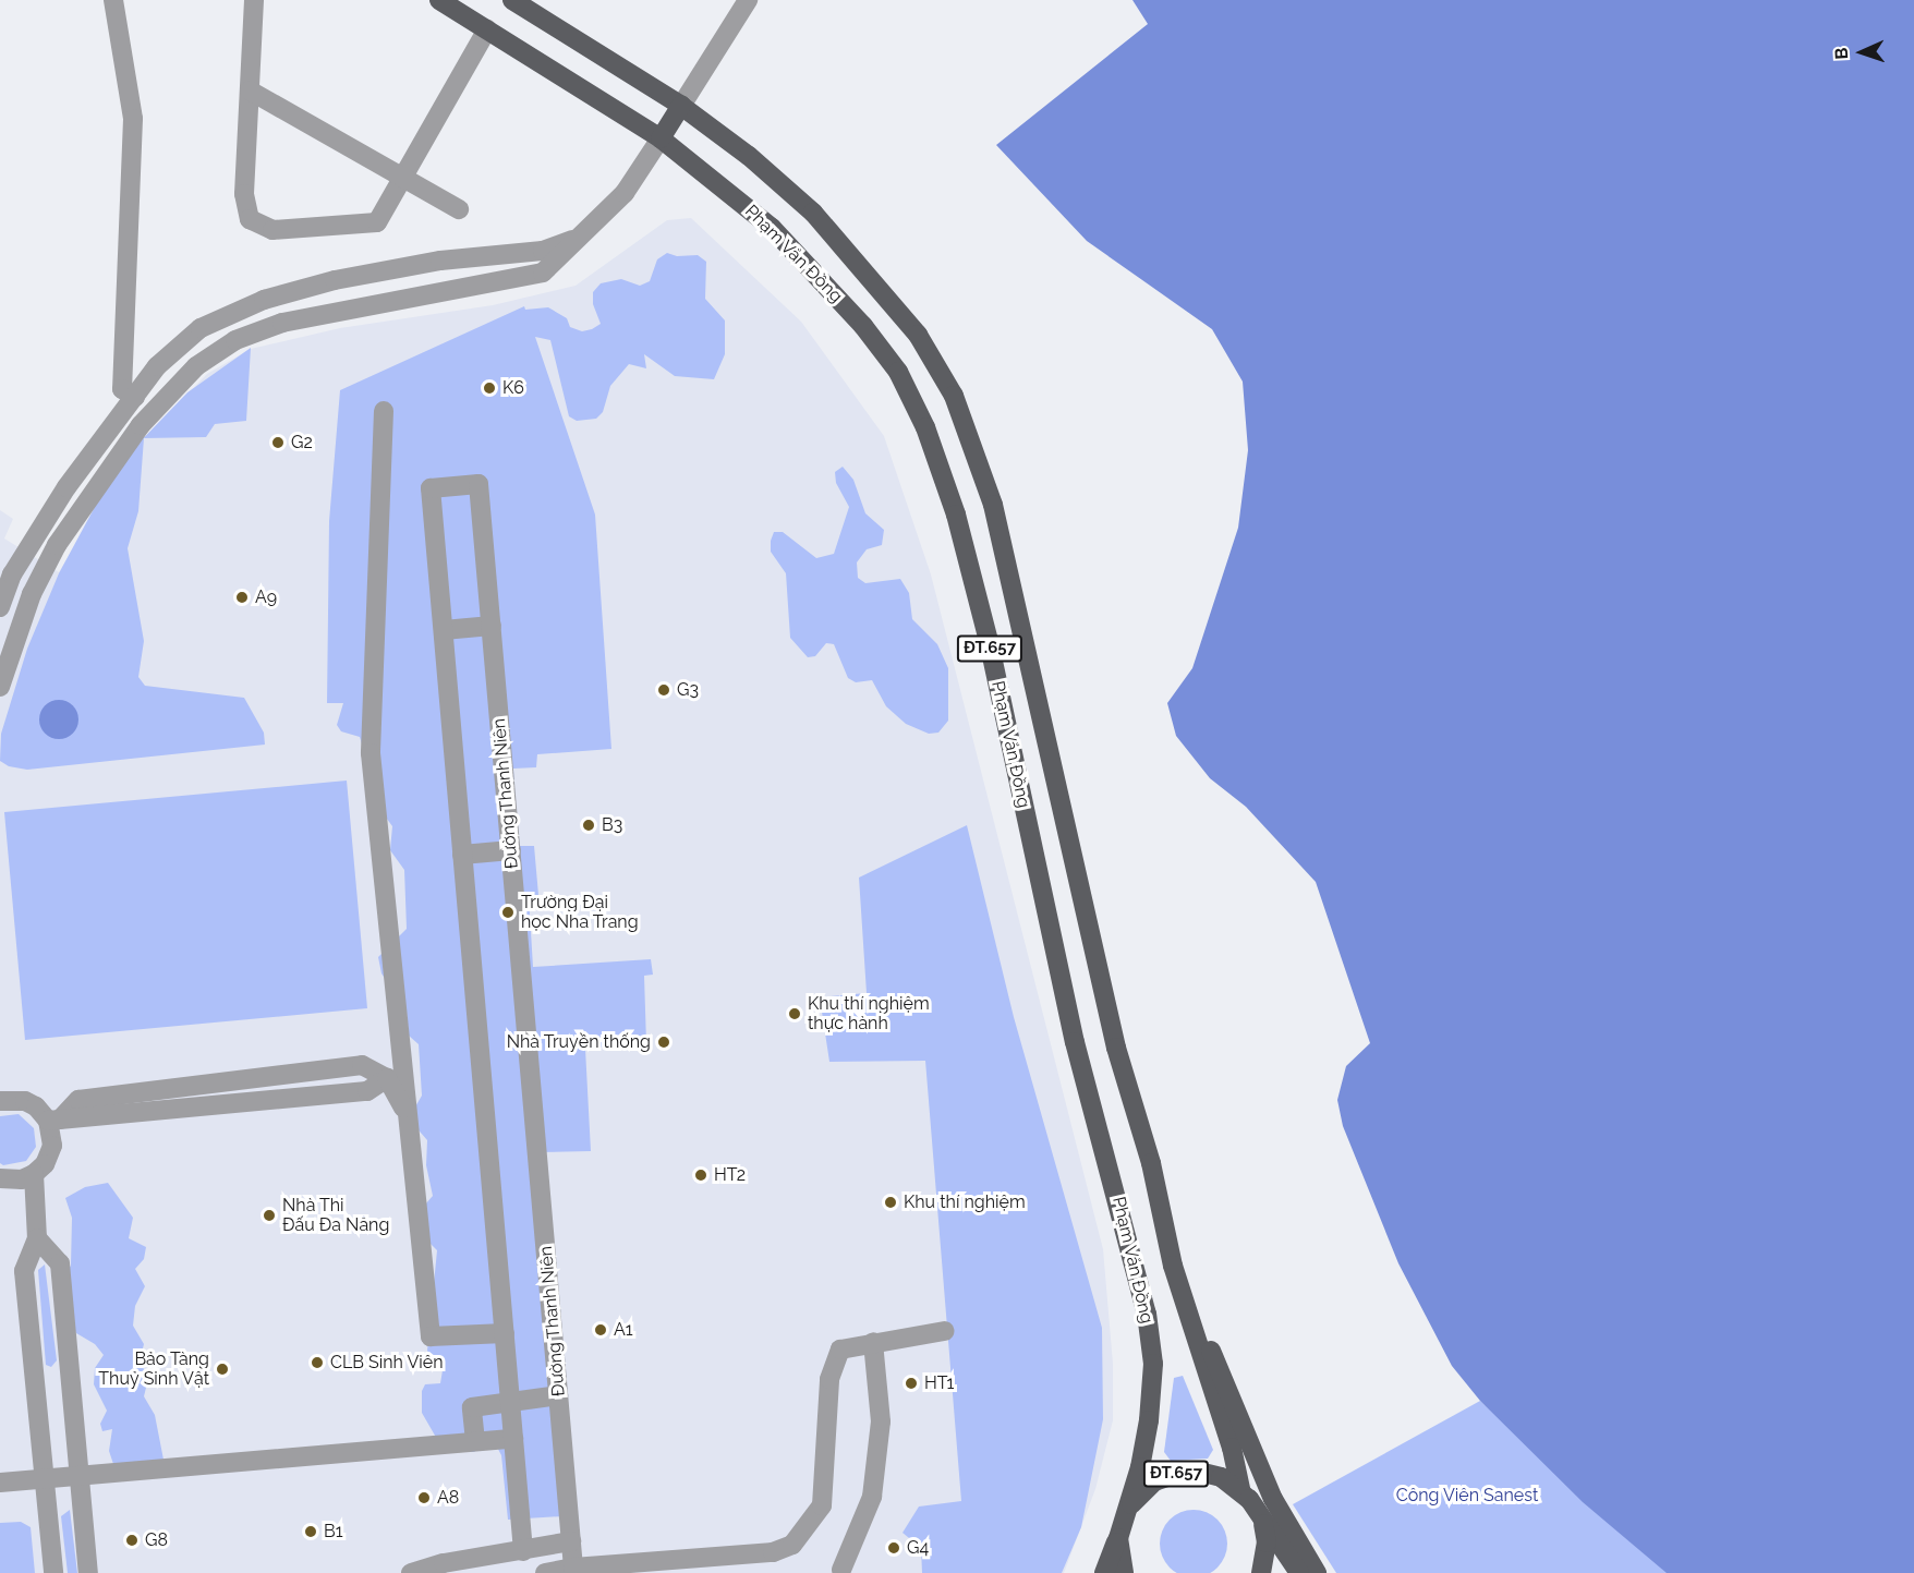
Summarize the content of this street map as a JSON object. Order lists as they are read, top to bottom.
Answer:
{
  "streets": {
    "main road": ["Phạm Văn Đồng", "ĐT.657"],
    "street": ["Đường Thanh Niên"]
  },
  "parks": ["Công Viên Sanest"],
  "places": [
    "K6",
    "G2",
    "A9",
    "G3",
    "B3",
    "Trường Đại học Nha Trang",
    "Khu thí nghiệm thực hành",
    "Nhà Truyền thống",
    "HT2",
    "Khu thí nghiệm",
    "Nhà Thi Đấu Đa Năng",
    "A1",
    "CLB Sinh Viên",
    "Bảo Tàng Thuỷ Sinh Vật",
    "HT1",
    "A8",
    "B1",
    "G8",
    "G4"
  ],
  "north": "left"
}
